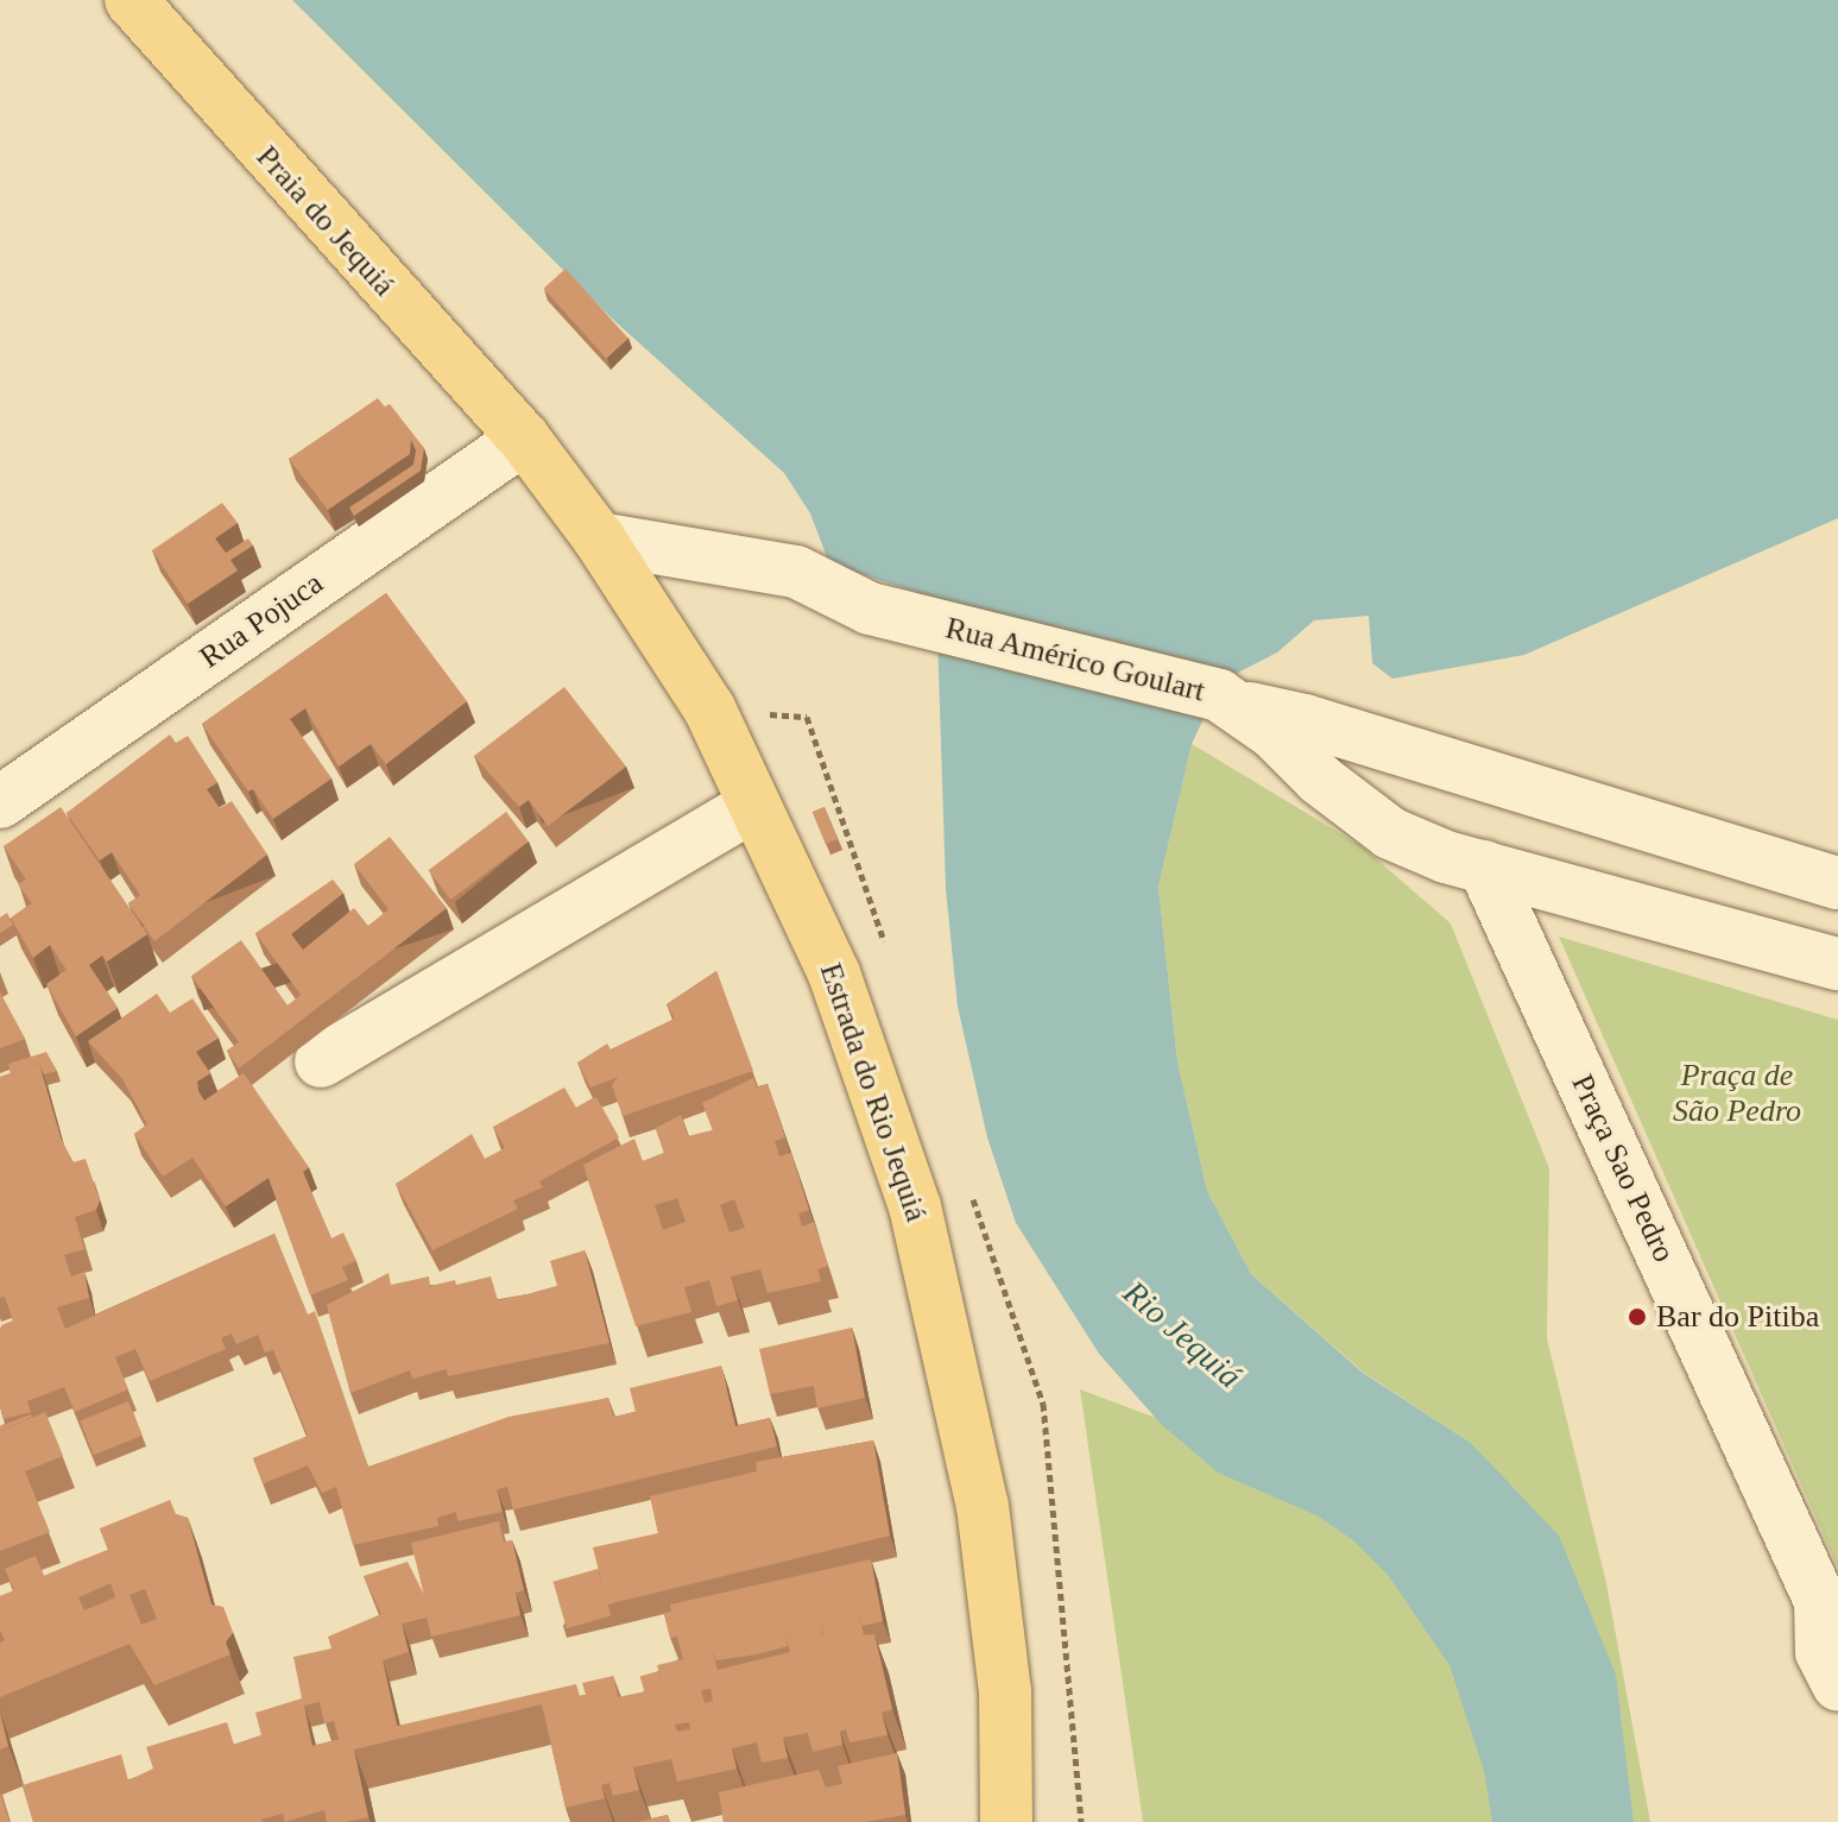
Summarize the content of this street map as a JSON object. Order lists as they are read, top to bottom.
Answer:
{
  "streets": {
    "main road": ["Praia do Jequiá", "Estrada do Rio Jequiá"],
    "street": ["Rua Pojuca", "Rua Américo Goulart", "Praça Sao Pedro"]
  },
  "crossings": [
    ["Praia do Jequiá", "Rua Pojuca"],
    ["Praia do Jequiá", "Estrada do Rio Jequiá"],
    ["Rua Pojuca", "Estrada do Rio Jequiá"],
    ["Rua Américo Goulart", "Estrada do Rio Jequiá"],
    ["Rua Américo Goulart", "Praça Sao Pedro"]
  ],
  "water": ["Rio Jequiá"],
  "parks": ["Praça de São Pedro"],
  "places": ["Bar do Pitiba"]
}
